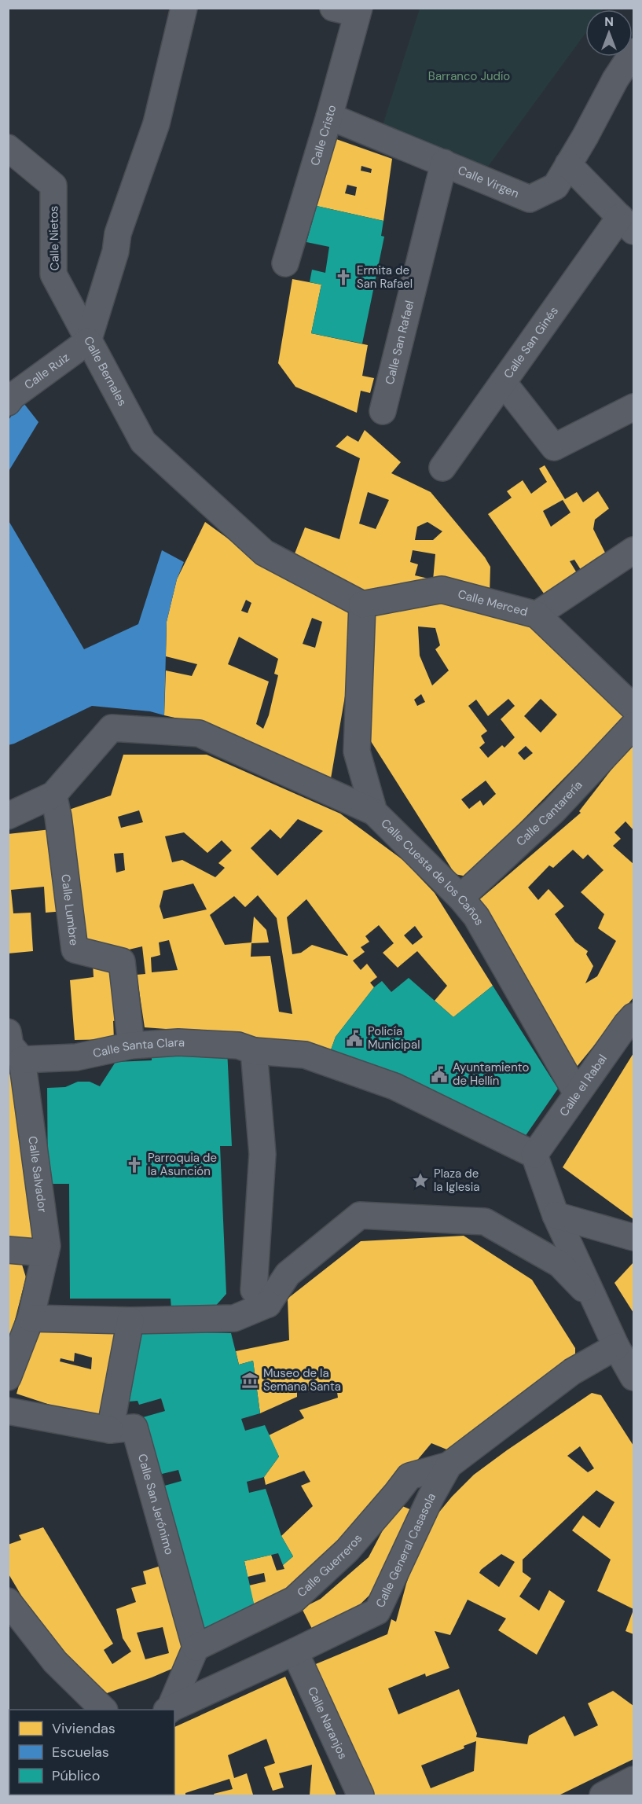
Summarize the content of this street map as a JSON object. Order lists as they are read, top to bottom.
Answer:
{
  "streets": {
    "street": [
      "Calle Cristo",
      "Calle Virgen",
      "Calle Nietos",
      "Calle San Rafael",
      "Calle San Ginés",
      "Calle Ruiz",
      "Calle Bernales",
      "Calle Merced",
      "Calle Cantarería",
      "Calle Cuesta de los Caños",
      "Calle Lumbre",
      "Calle Santa Clara",
      "Calle el Rabal",
      "Calle Salvador",
      "Calle San Jerónimo",
      "Calle General Casasola",
      "Calle Guerreros",
      "Calle Naranjos"
    ]
  },
  "crossings": [
    ["Calle Cristo", "Calle Virgen"],
    ["Calle Virgen", "Calle San Rafael"],
    ["Calle Nietos", "Calle Ruiz"],
    ["Calle Nietos", "Calle Bernales"],
    ["Calle Ruiz", "Calle Bernales"],
    ["Calle Bernales", "Calle Merced"],
    ["Calle Bernales", "Calle Cuesta de los Caños"],
    ["Calle Merced", "Calle Cuesta de los Caños"],
    ["Calle Cantarería", "Calle Cuesta de los Caños"],
    ["Calle Cuesta de los Caños", "Calle el Rabal"],
    ["Calle Lumbre", "Calle Santa Clara"],
    ["Calle Santa Clara", "Calle el Rabal"],
    ["Calle Santa Clara", "Calle Salvador"],
    ["Calle San Jerónimo", "Calle Guerreros"],
    ["Calle General Casasola", "Calle Guerreros"],
    ["Calle General Casasola", "Calle Naranjos"]
  ],
  "parks": ["Barranco Judío"],
  "places": {
    "church": ["Ermita de San Rafael", "Parroquia de la Asunción"],
    "public building": ["Policía Municipal", "Ayuntamiento de Hellín"],
    "place": ["Plaza de la Iglesia"],
    "museum": ["Museo de la Semana Santa"]
  },
  "legend": ["Viviendas", "Escuelas", "Público"],
  "north": "top"
}
